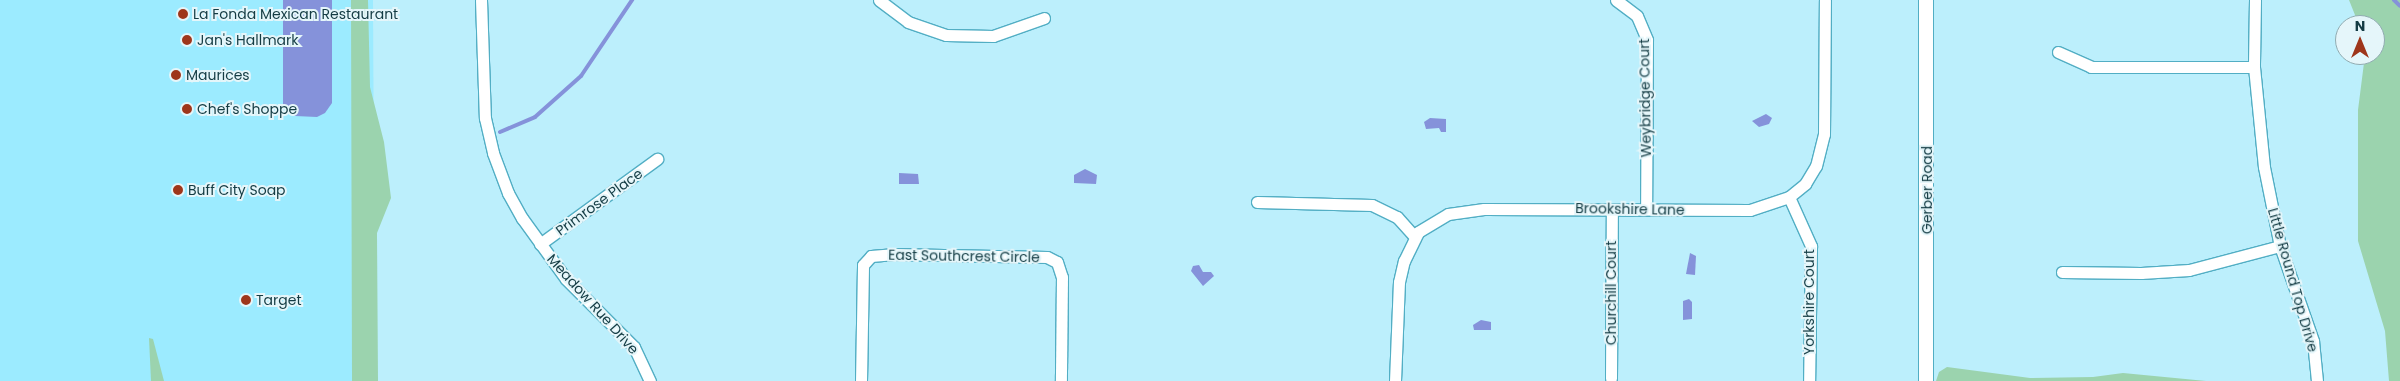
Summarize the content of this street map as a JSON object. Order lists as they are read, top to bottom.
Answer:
{
  "streets": {
    "street": [
      "Weybridge Court",
      "Gerber Road",
      "Primrose Place",
      "Brookshire Lane",
      "East Southcrest Circle",
      "Little Round Top Drive",
      "Churchill Court",
      "Yorkshire Court",
      "Meadow Rue Drive"
    ]
  },
  "crossings": [
    ["Weybridge Court", "Brookshire Lane"],
    ["Primrose Place", "Meadow Rue Drive"],
    ["Brookshire Lane", "Churchill Court"],
    ["Brookshire Lane", "Yorkshire Court"]
  ],
  "places": [
    "La Fonda Mexican Restaurant",
    "Jan's Hallmark",
    "Maurices",
    "Chef's Shoppe",
    "Buff City Soap",
    "Target"
  ],
  "north": "top"
}
